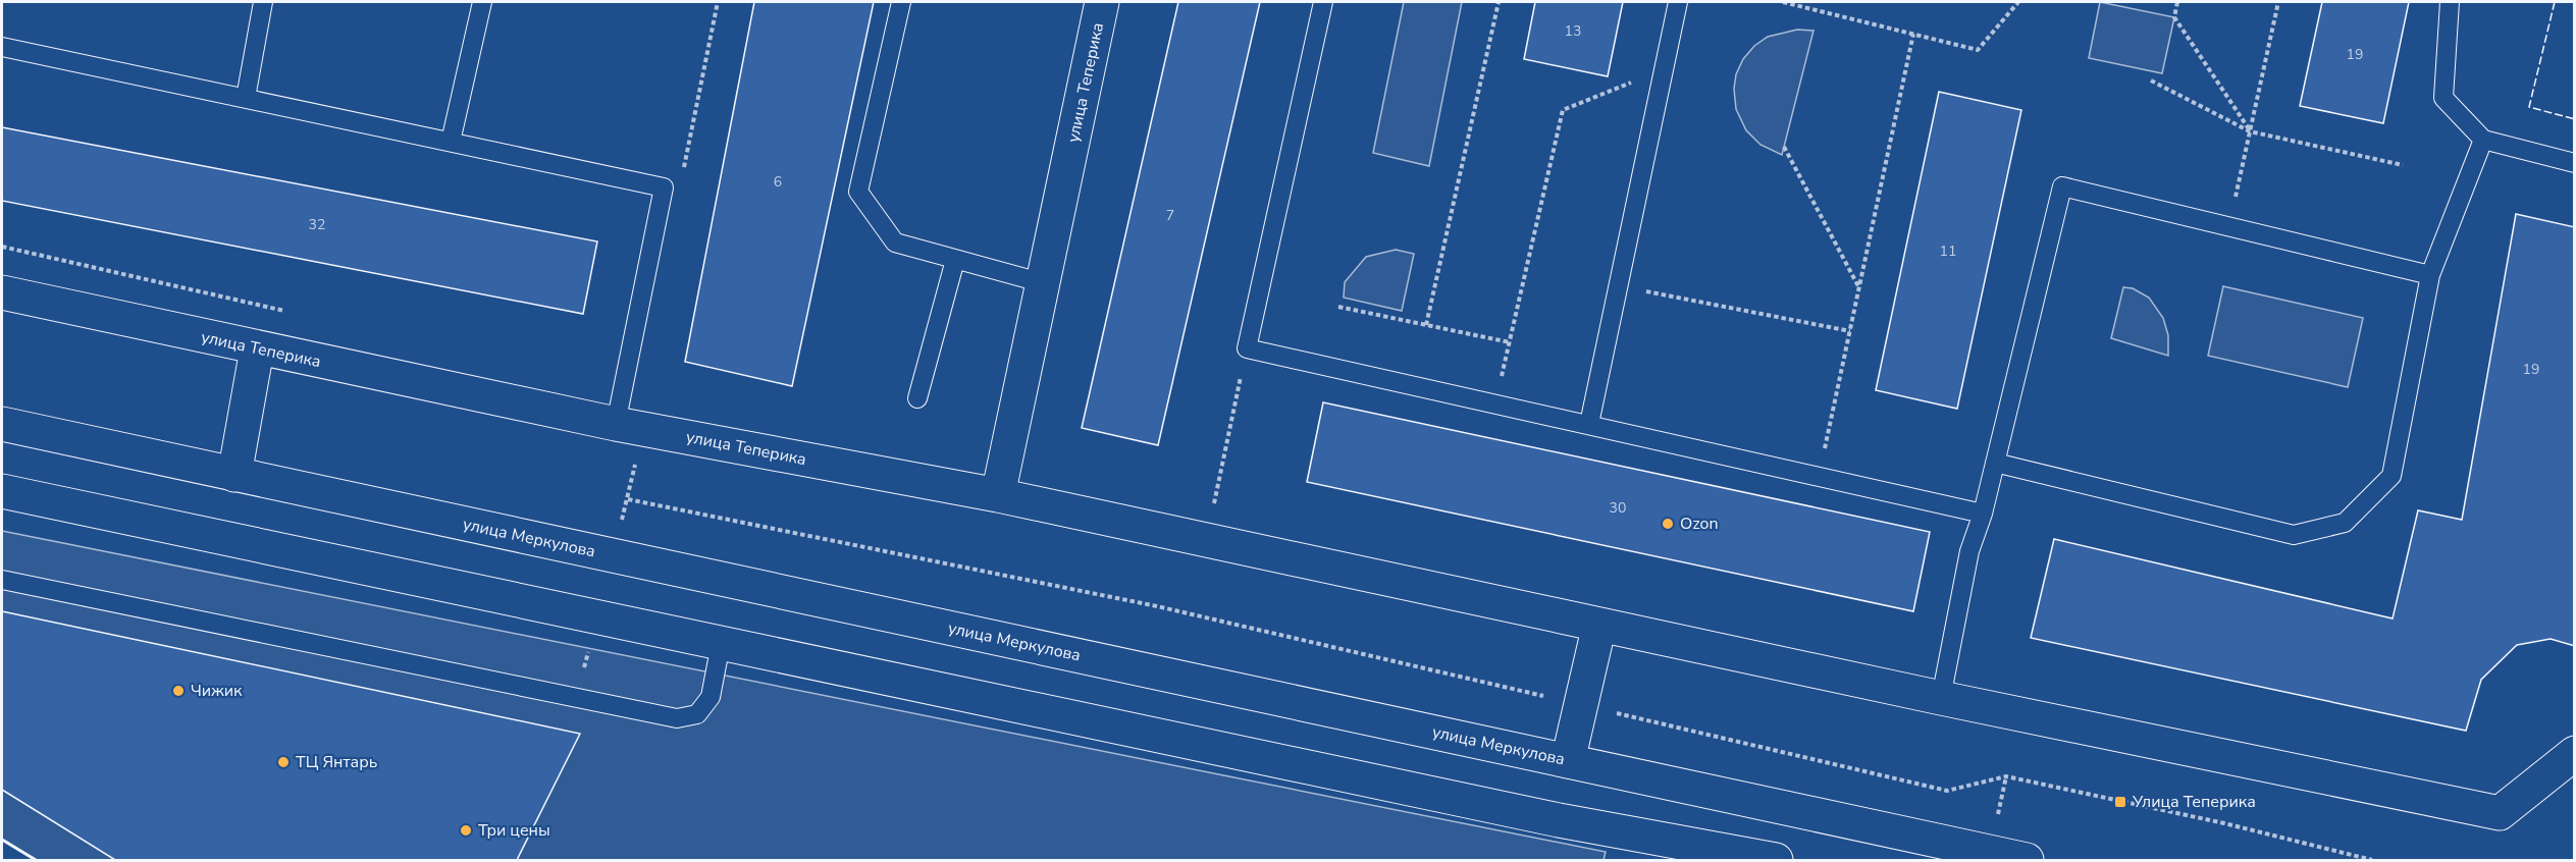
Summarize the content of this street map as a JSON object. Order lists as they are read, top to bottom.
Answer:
{
  "streets": {
    "street": ["улица Теперика", "улица Меркулова"]
  },
  "places": {
    "other": [
      "Ozon",
      "Чижик",
      "ТЦ Янтарь",
      "Три цены"
    ],
    "transit": ["Улица Теперика"]
  },
  "house_numbers": [
    "13",
    "19",
    "6",
    "7",
    "32",
    "11",
    "19",
    "30"
  ]
}
